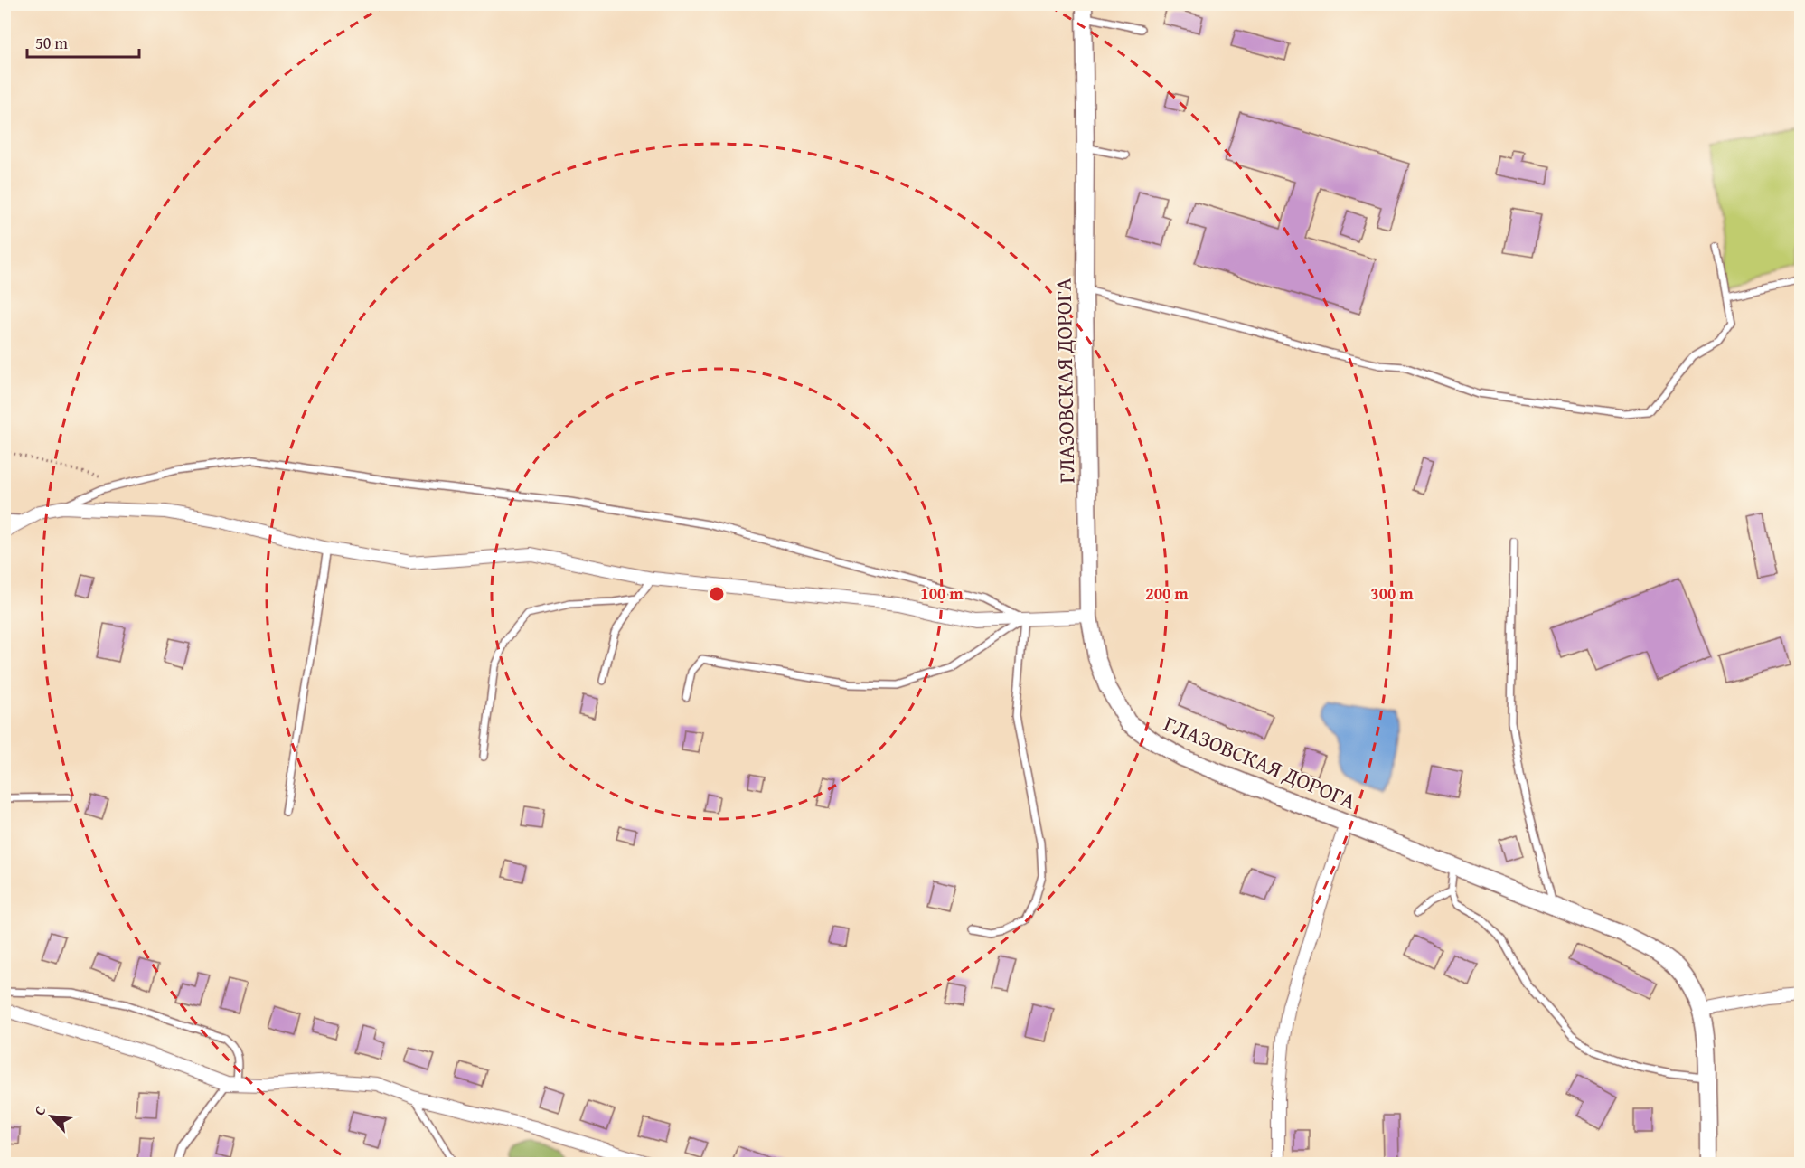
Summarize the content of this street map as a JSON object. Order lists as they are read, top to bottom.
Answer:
{
  "streets": {
    "street": ["ГЛАЗОВСКАЯ ДОРОГА"]
  },
  "scale_bar": "50 m",
  "north": "top left",
  "rings": ["100 m", "200 m", "300 m"]
}
